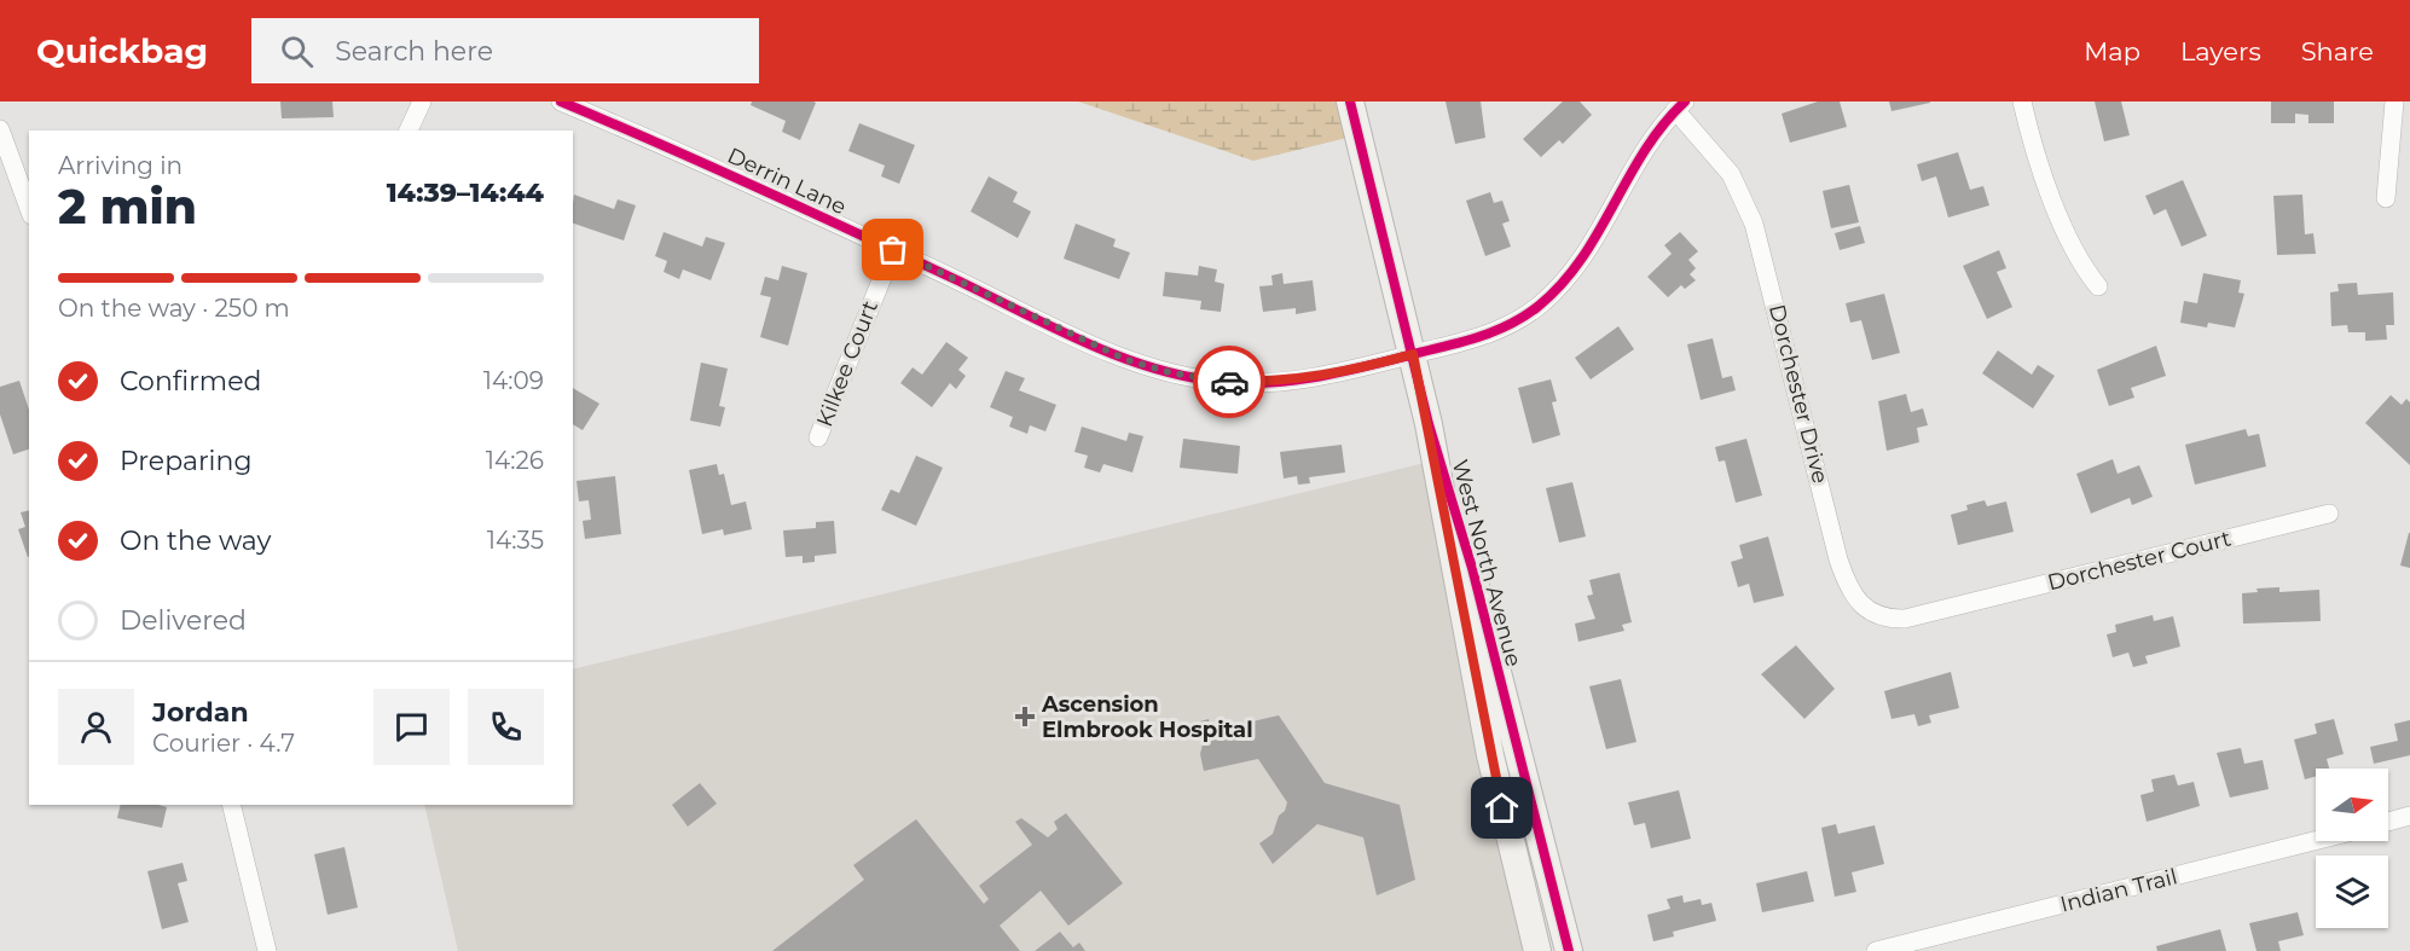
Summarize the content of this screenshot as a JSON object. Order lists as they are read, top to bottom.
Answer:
{
  "streets": {
    "main road": ["West North Avenue"],
    "street": [
      "Derrin Lane",
      "Kilkee Court",
      "Dorchester Drive",
      "Dorchester Court",
      "Indian Trail"
    ]
  },
  "crossings": [
    ["Derrin Lane", "Kilkee Court"],
    ["Derrin Lane", "Dorchester Drive"],
    ["Derrin Lane", "West North Avenue"],
    ["Dorchester Drive", "Dorchester Court"]
  ],
  "places": {
    "health": ["Ascension Elmbrook Hospital"]
  },
  "north": "right",
  "page": {
    "header": "Quickbag",
    "search": "Search here",
    "nav": ["Map", "Layers", "Share"],
    "heading": ["2 min", "Arriving in", "14:39–14:44"],
    "panel": ["Jordan", "Courier · 4.7"],
    "bar": "On the way · 250 m",
    "list": [
      ["Confirmed", "14:09"],
      ["Preparing", "14:26"],
      ["On the way", "14:35"],
      "Delivered"
    ]
  }
}
